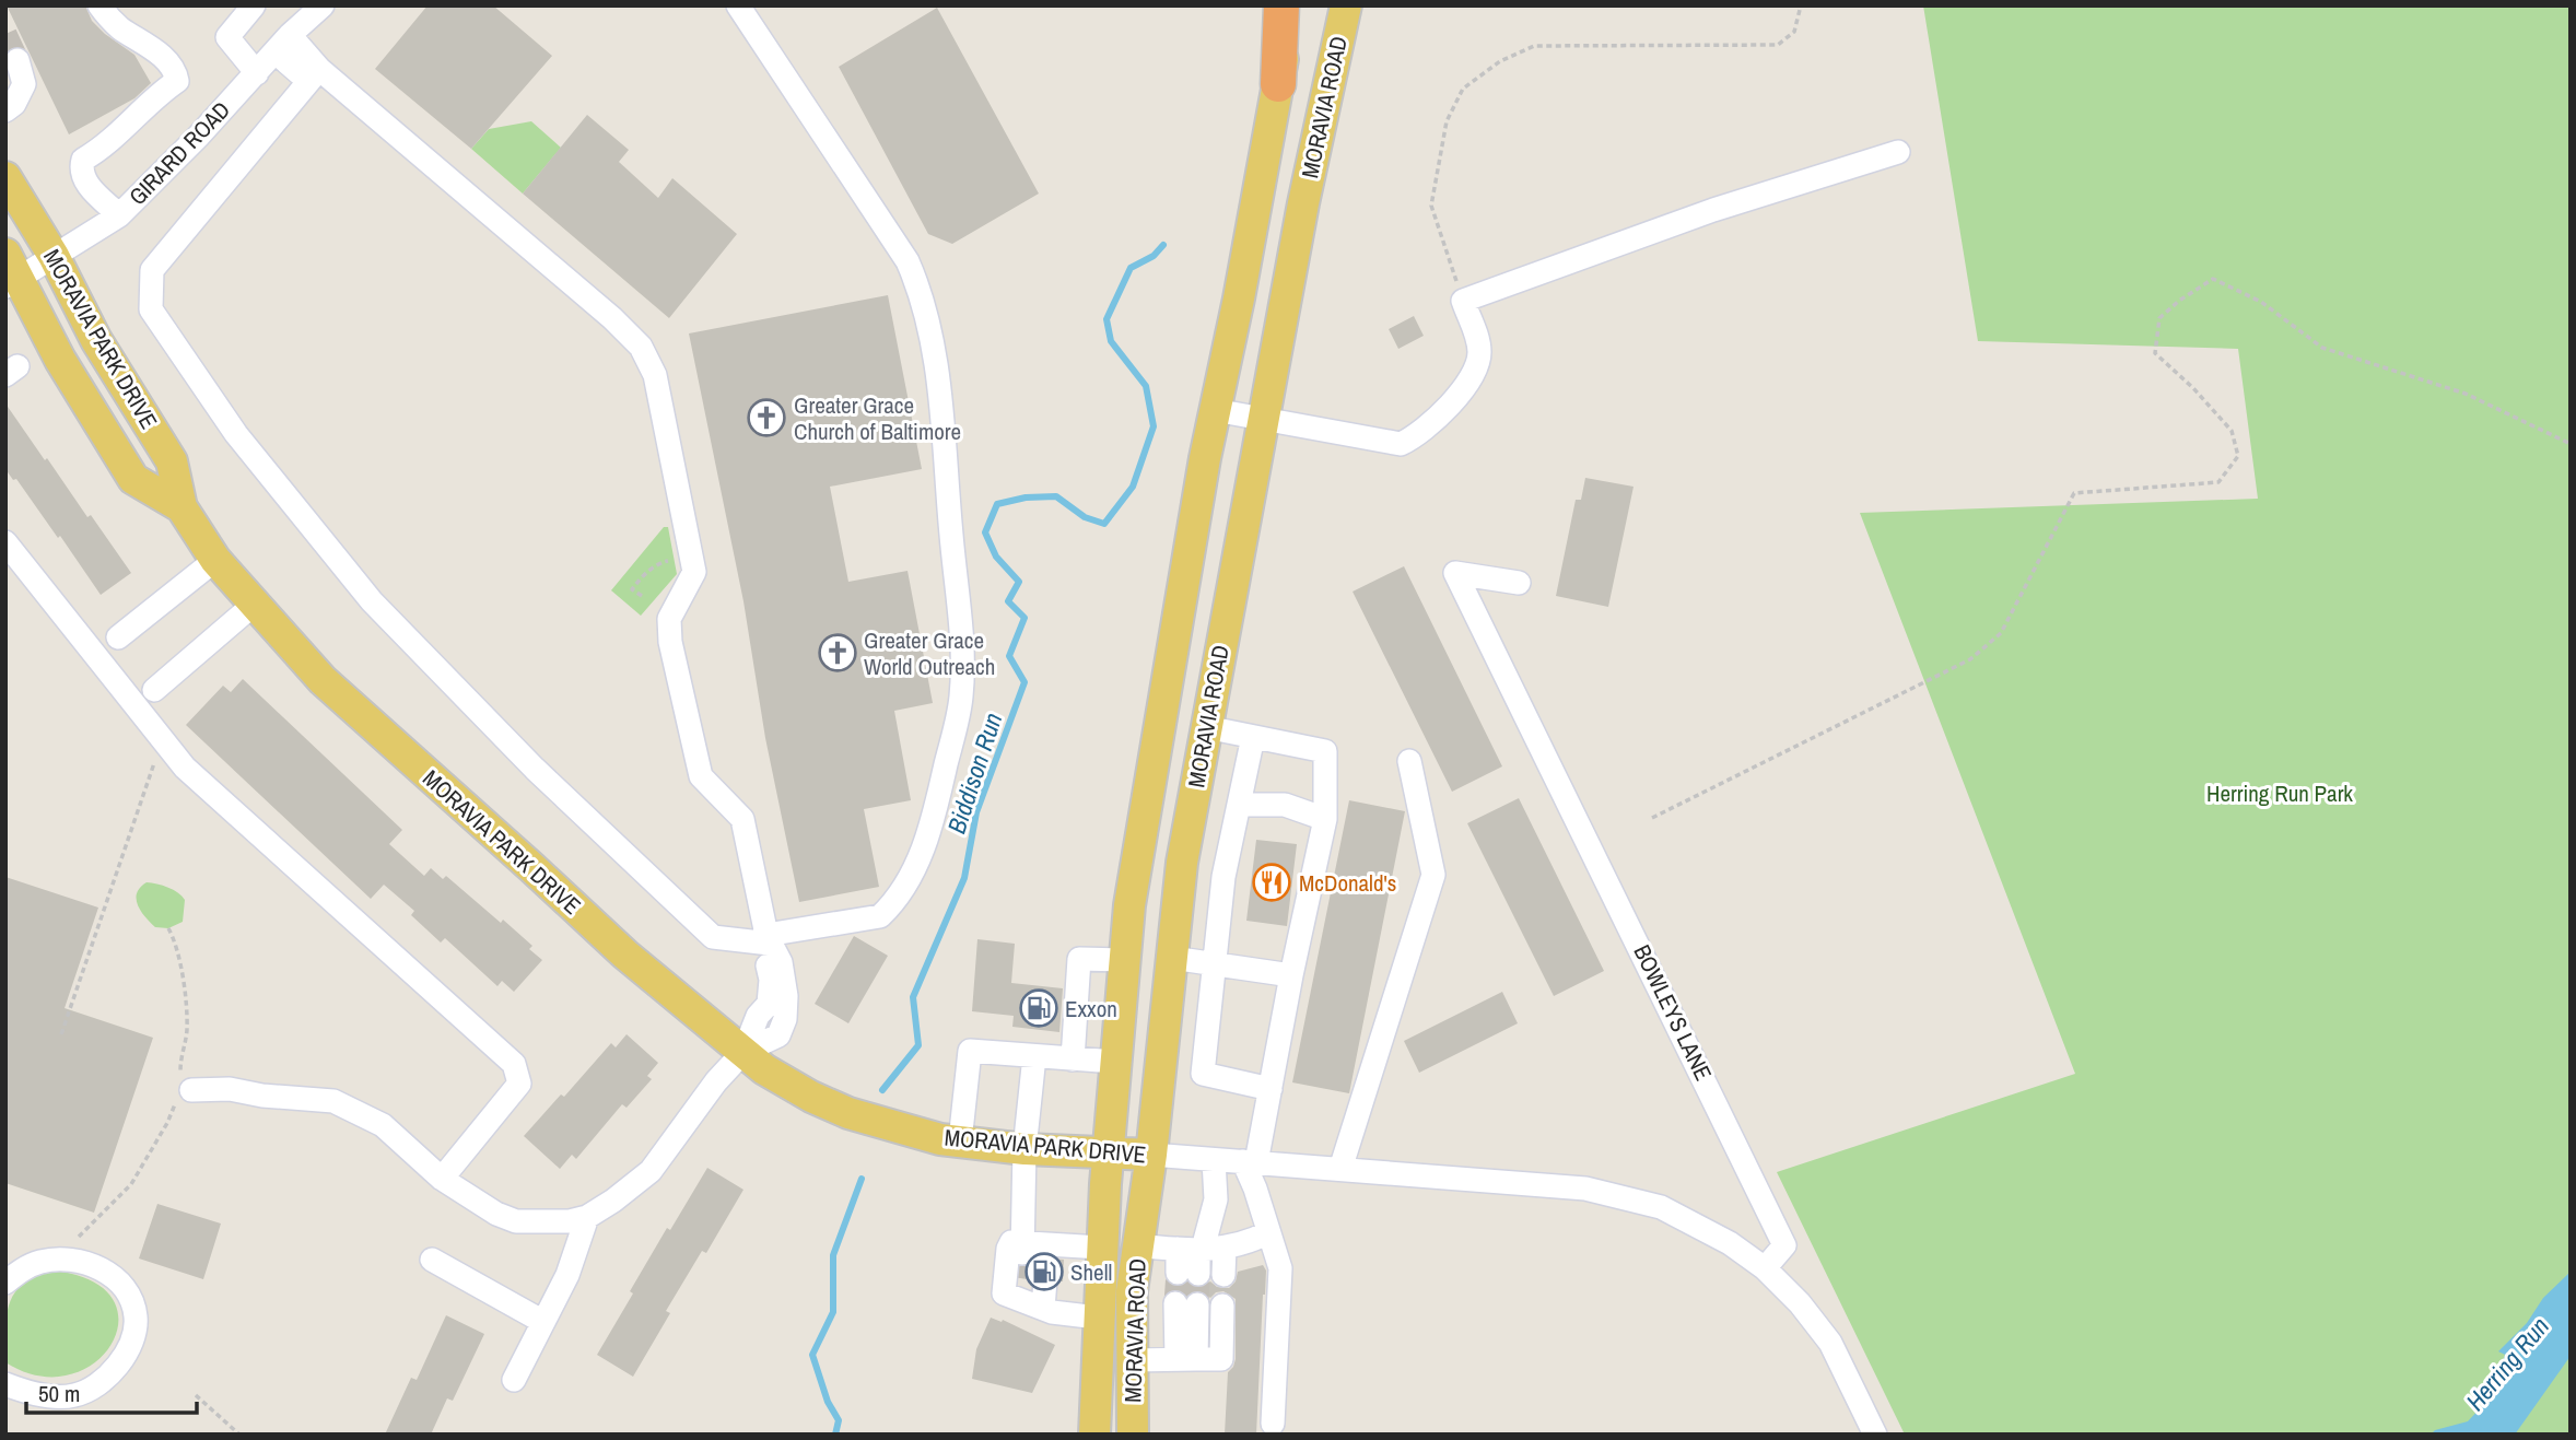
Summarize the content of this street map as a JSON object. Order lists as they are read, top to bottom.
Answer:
{
  "streets": {
    "main road": ["MORAVIA ROAD", "MORAVIA PARK DRIVE"],
    "street": ["GIRARD ROAD", "BOWLEYS LANE"]
  },
  "crossings": [
    ["MORAVIA ROAD", "MORAVIA PARK DRIVE"],
    ["GIRARD ROAD", "MORAVIA PARK DRIVE"],
    ["MORAVIA PARK DRIVE", "BOWLEYS LANE"]
  ],
  "water": ["Biddison Run", "Herring Run"],
  "parks": ["Herring Run Park"],
  "places": {
    "church": ["Greater Grace Church of Baltimore", "Greater Grace World Outreach"],
    "restaurant": ["McDonald's"],
    "fuel station": ["Exxon", "Shell"]
  },
  "scale_bar": "50 m"
}
